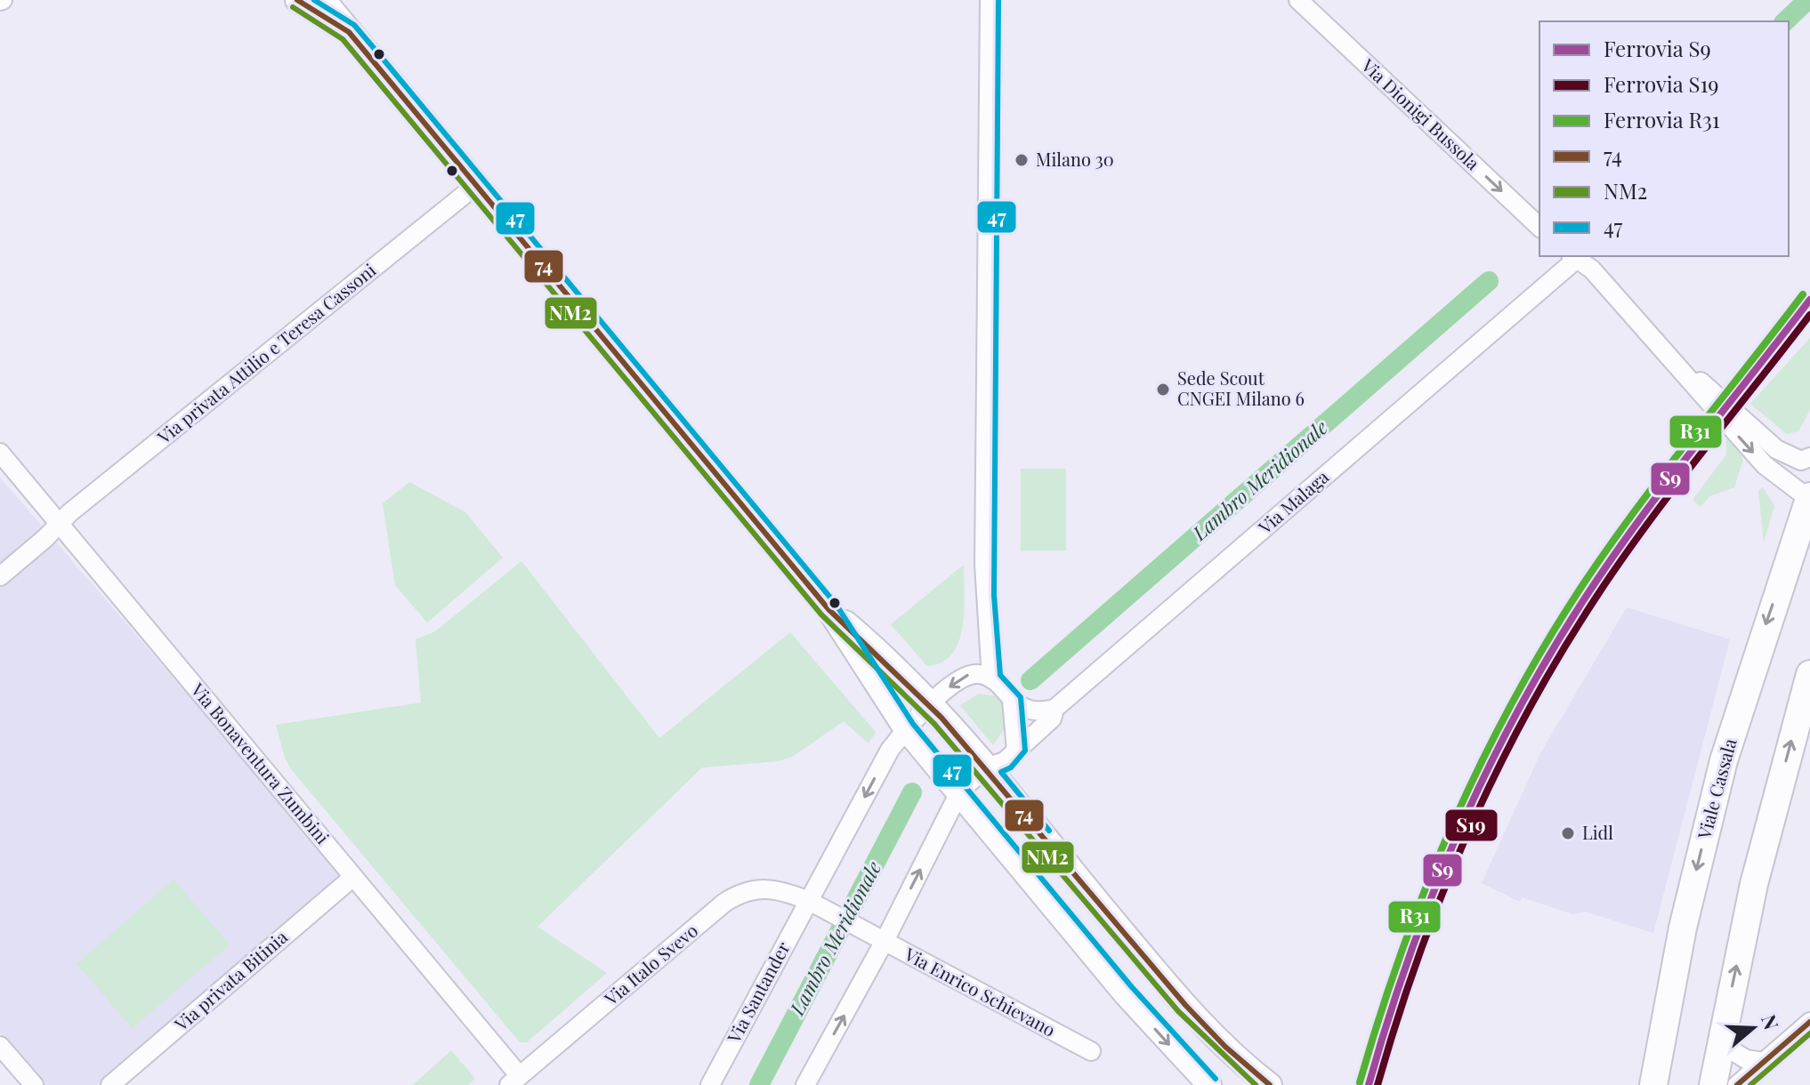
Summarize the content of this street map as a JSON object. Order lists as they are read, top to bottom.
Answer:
{
  "streets": {
    "main road": ["Viale Cassala"],
    "street": [
      "Via Dionigi Bussola",
      "Via privata Attilio e Teresa Cassoni",
      "Via Malaga",
      "Via Bonaventura Zumbini",
      "Via Italo Svevo",
      "Via privata Bitinia",
      "Via Santander",
      "Via Enrico Schievano"
    ]
  },
  "crossings": [
    ["Via privata Attilio e Teresa Cassoni", "Via Bonaventura Zumbini"],
    ["Via Bonaventura Zumbini", "Via Italo Svevo"],
    ["Via Bonaventura Zumbini", "Via privata Bitinia"],
    ["Via Italo Svevo", "Via Santander"]
  ],
  "one_way": ["Via Dionigi Bussola"],
  "water": ["Lambro Meridionale"],
  "places": ["Milano 30", "Sede Scout CNGEI Milano 6", "Lidl"],
  "lines": [
    "transit line 74",
    "transit line 47",
    "transit line NM2",
    "rail line R31",
    "rail line S9",
    "rail line S19"
  ],
  "legend": [
    "Ferrovia S9",
    "Ferrovia S19",
    "Ferrovia R31",
    "74",
    "NM2",
    "47"
  ],
  "north": "right"
}
